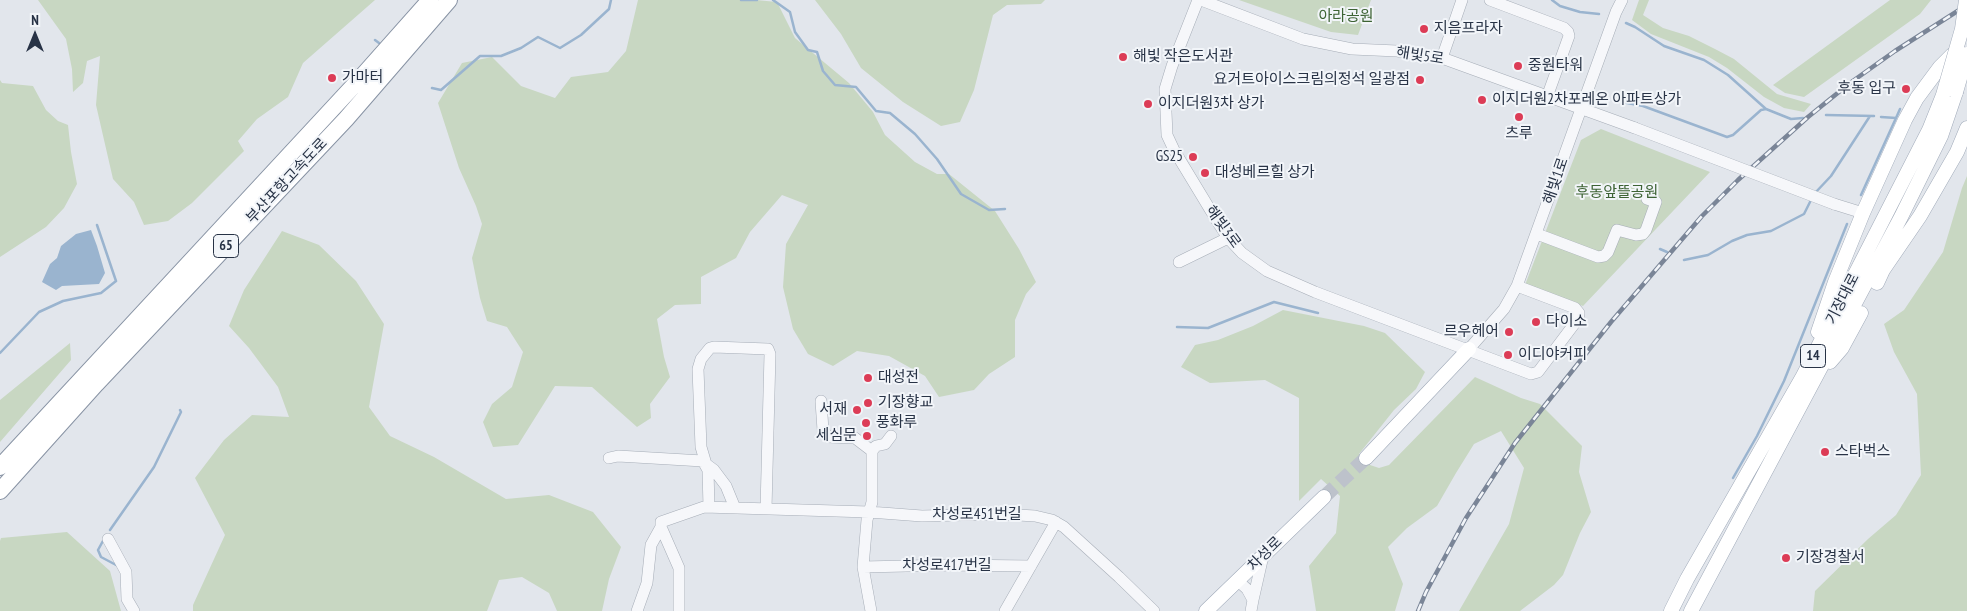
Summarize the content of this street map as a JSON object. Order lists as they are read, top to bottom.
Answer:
{
  "streets": {
    "highway": ["부산포항고속도로", "65"],
    "main road": ["기장대로", "14", "차성로"],
    "street": [
      "해빛5로",
      "해빛1로",
      "해빛3로",
      "차성로451번길",
      "차성로417번길"
    ]
  },
  "crossings": [
    ["해빛5로", "해빛1로"],
    ["해빛5로", "해빛3로"],
    ["해빛1로", "해빛3로"]
  ],
  "parks": ["아라공원", "후동앞뜰공원"],
  "places": [
    "지음프라자",
    "해빛 작은도서관",
    "중원타워",
    "가마터",
    "요거트아이스크림의정석 일광점",
    "후동 입구",
    "이지더원2차포레온 아파트상가",
    "이지더원3차 상가",
    "츠루",
    "GS25",
    "대성베르힐 상가",
    "다이소",
    "르우헤어",
    "이디야커피",
    "대성전",
    "기장향교",
    "서재",
    "풍화루",
    "세심문",
    "스타벅스",
    "기장경찰서"
  ],
  "north": "top"
}
